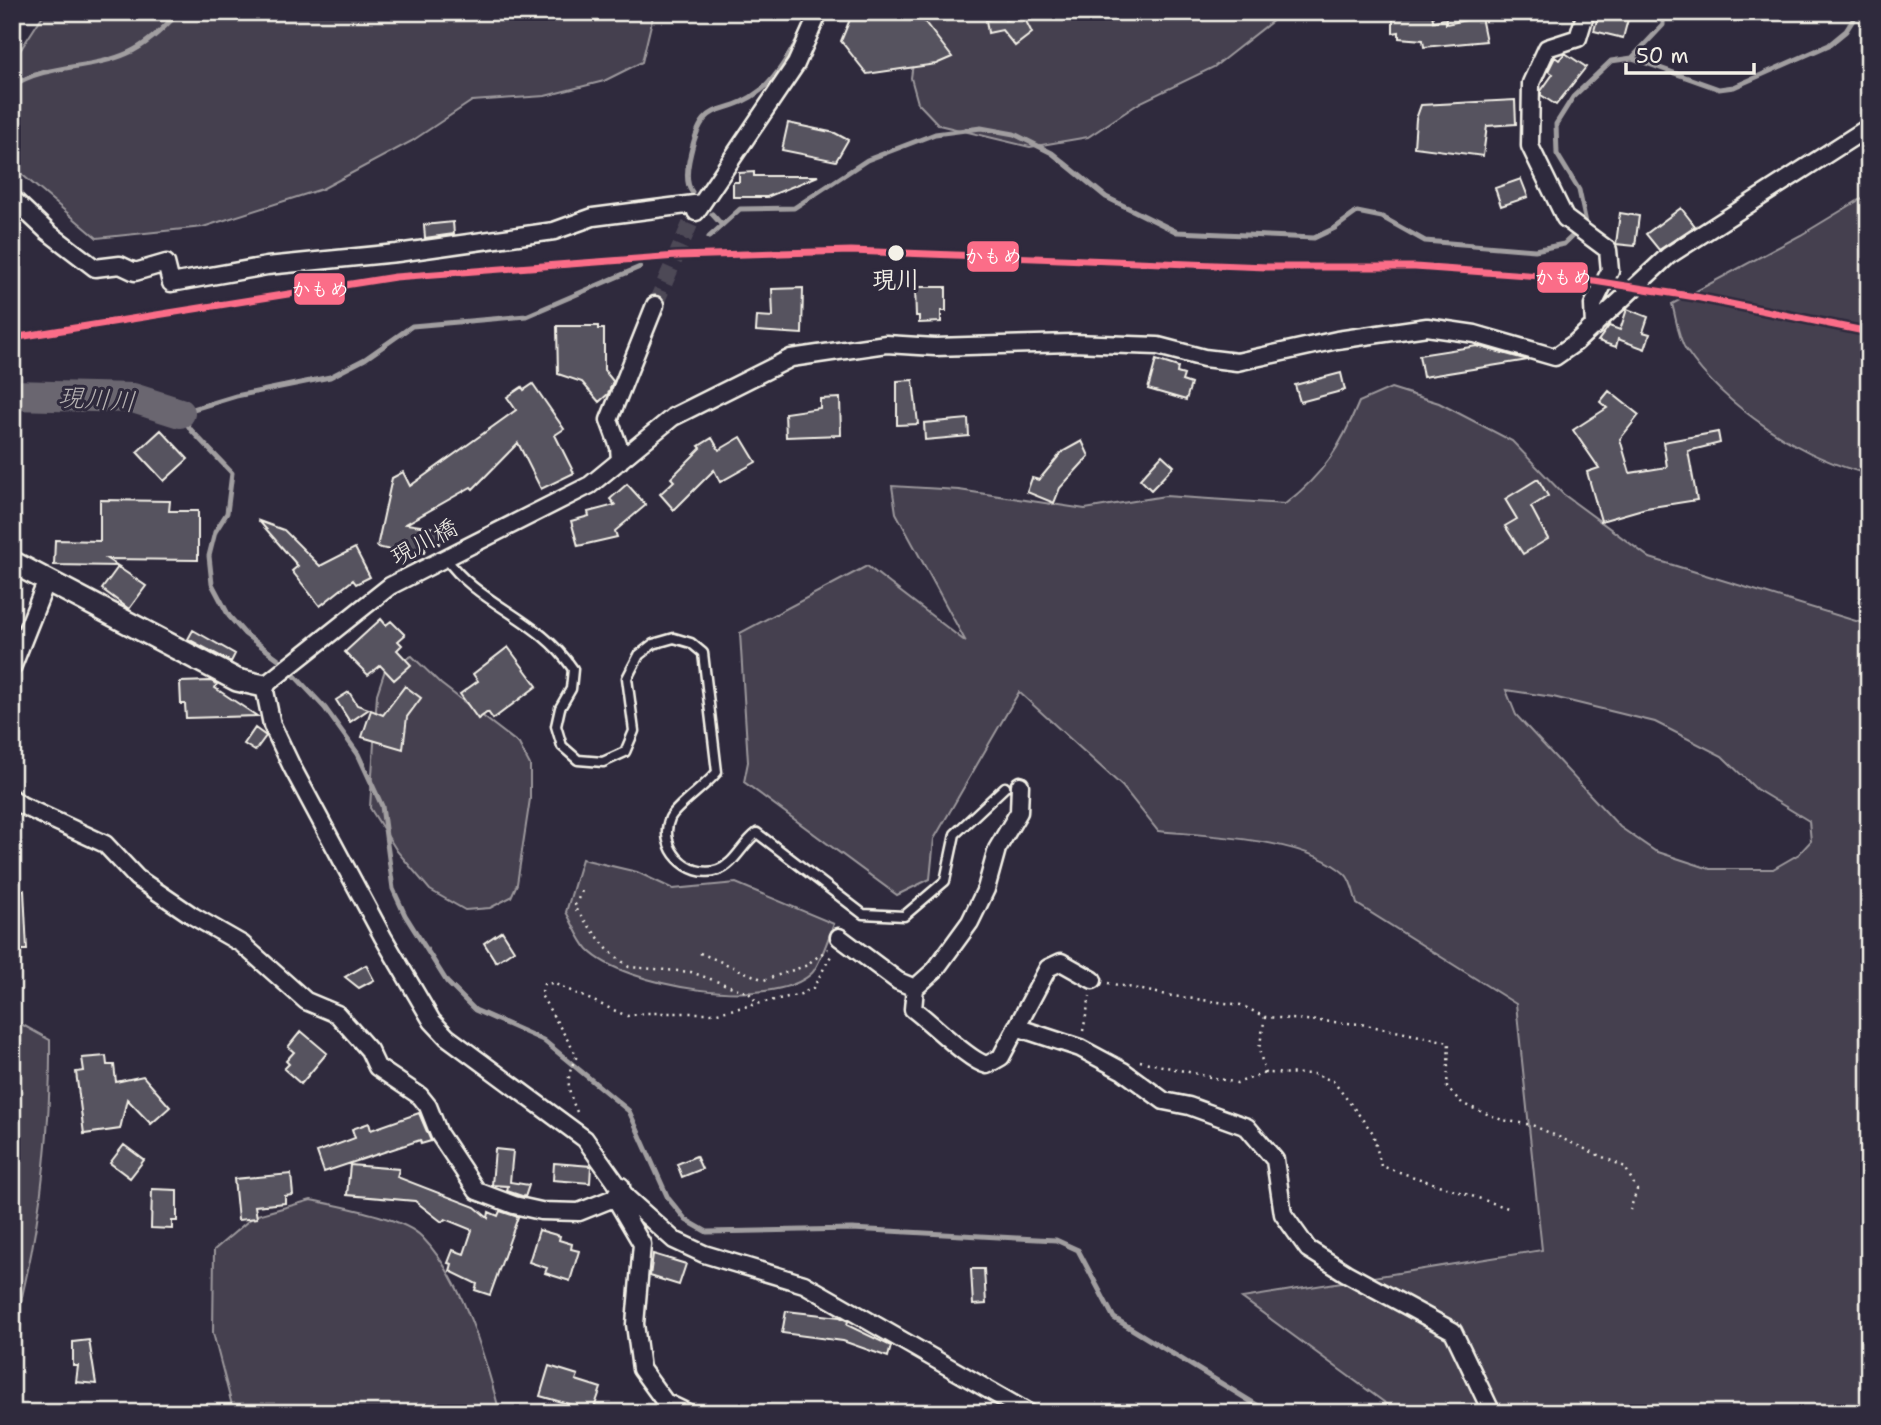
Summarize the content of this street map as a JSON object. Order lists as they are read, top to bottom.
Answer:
{
  "streets": {
    "street": ["現川橋"]
  },
  "water": ["現川川"],
  "places": ["現川"],
  "lines": ["transit line かもめ"],
  "scale_bar": "50 m"
}
